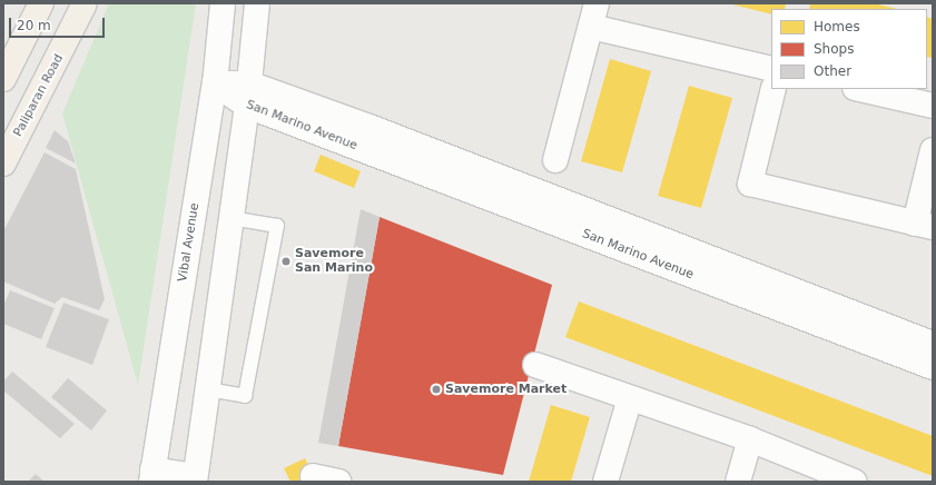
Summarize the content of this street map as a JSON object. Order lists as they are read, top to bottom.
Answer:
{
  "streets": {
    "main road": ["Paliparan Road", "San Marino Avenue", "Vibal Avenue"]
  },
  "crossings": [
    ["San Marino Avenue", "Vibal Avenue"]
  ],
  "places": ["Savemore San Marino", "Savemore Market"],
  "legend": ["Homes", "Shops", "Other"],
  "scale_bar": "20 m"
}
